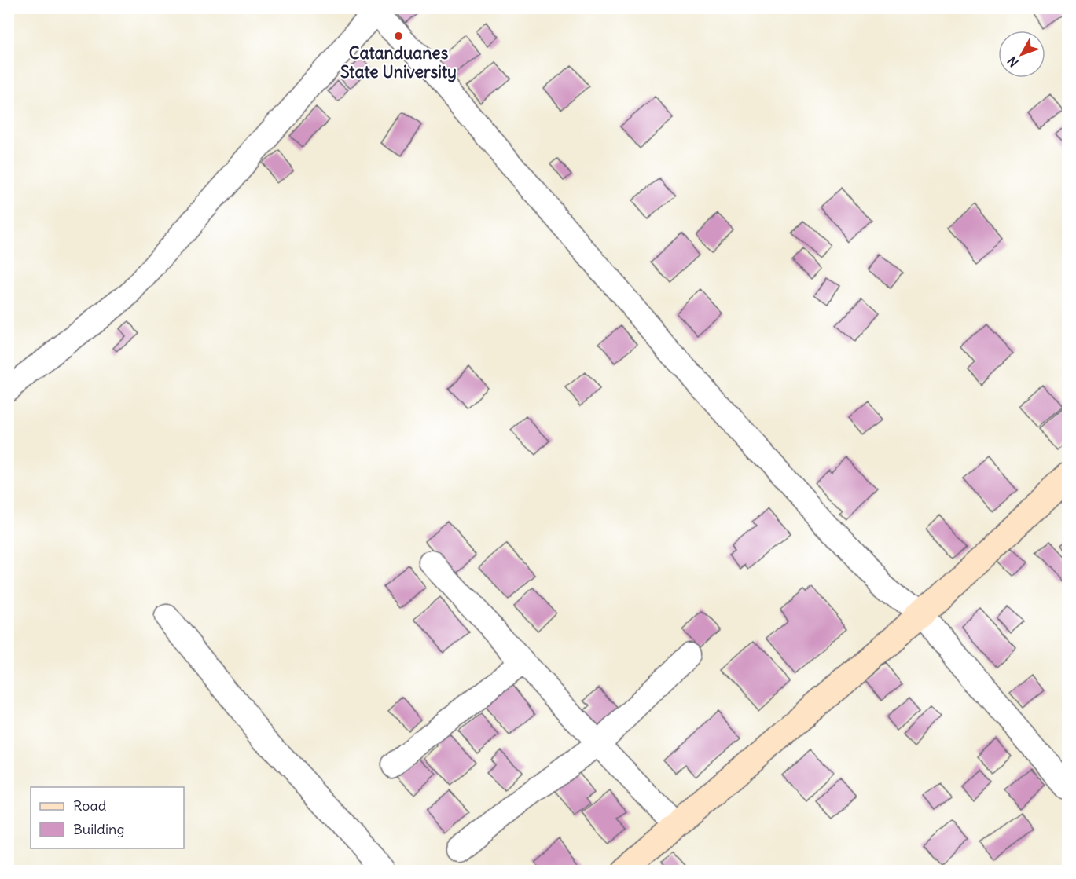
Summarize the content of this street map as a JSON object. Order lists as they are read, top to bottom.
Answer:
{
  "places": ["Catanduanes State University"],
  "legend": ["Road", "Building"],
  "north": "bottom left"
}
